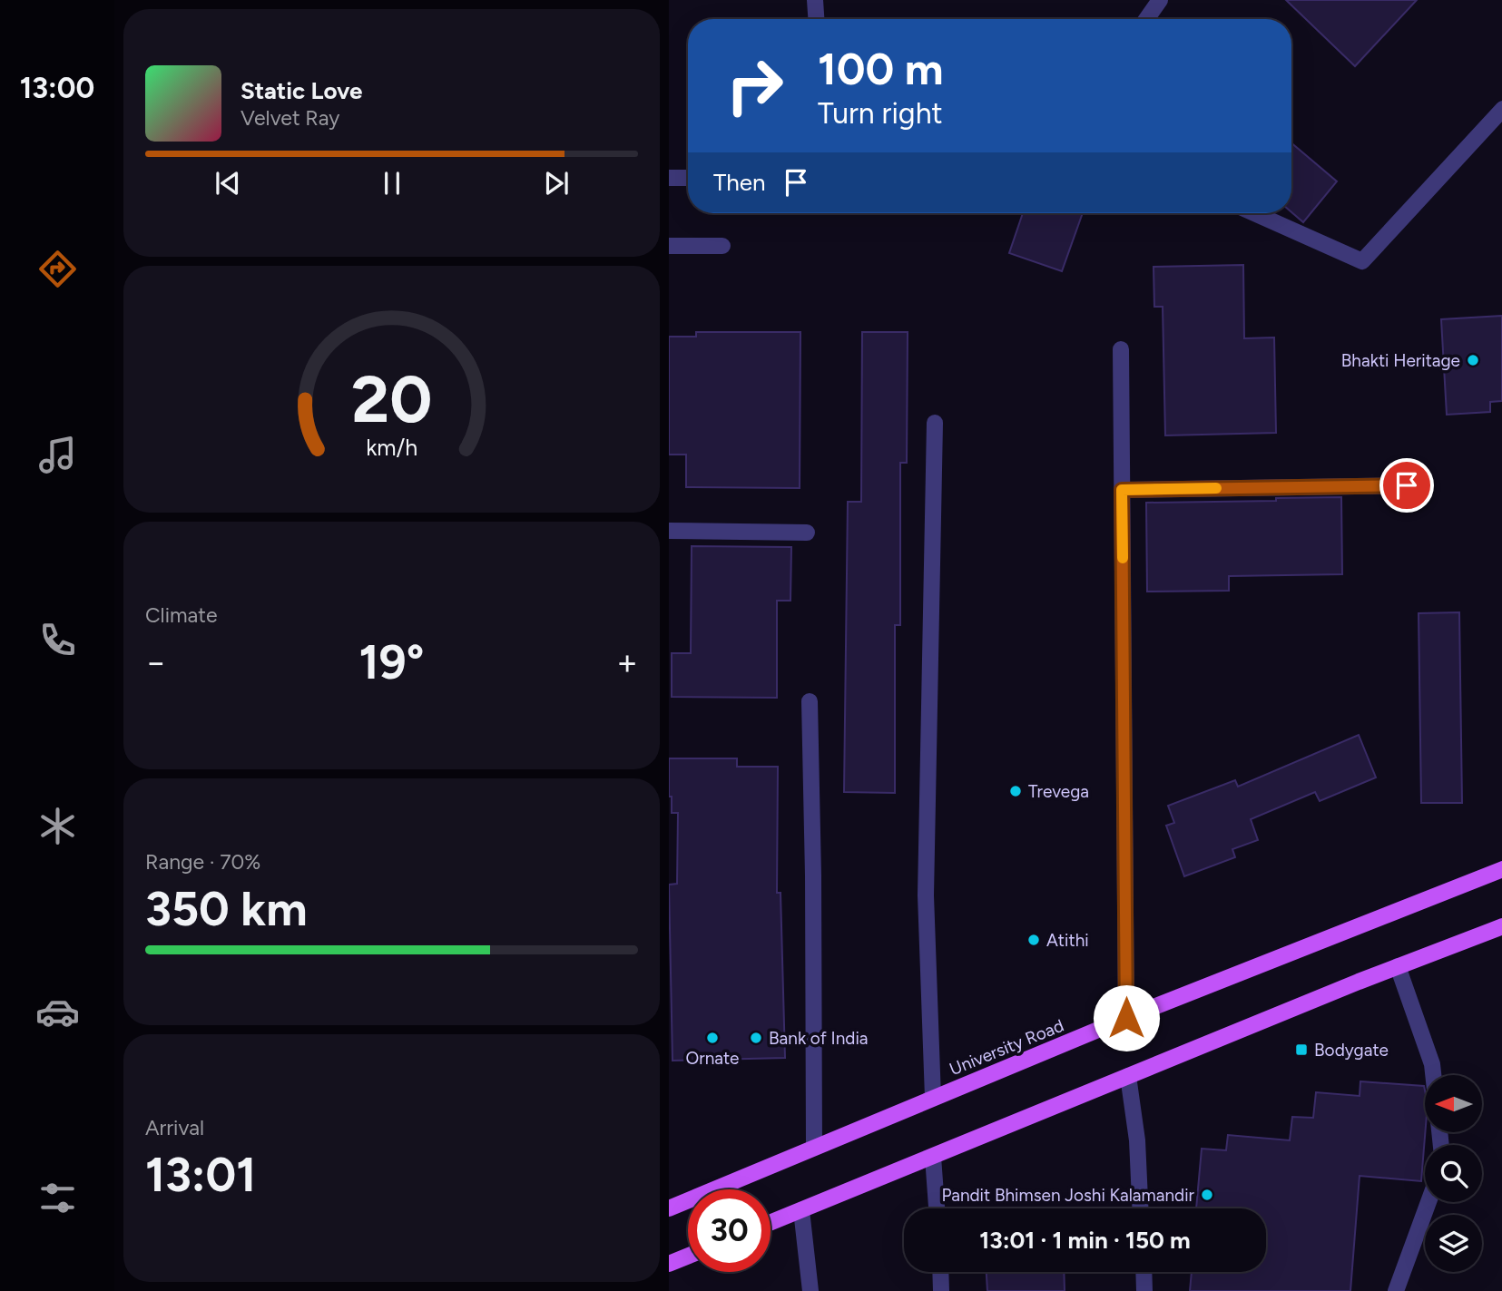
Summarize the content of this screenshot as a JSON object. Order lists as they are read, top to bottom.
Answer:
{
  "streets": {
    "main road": ["University Road"]
  },
  "places": {
    "other": [
      "Bhakti Heritage",
      "Trevega",
      "Atithi",
      "Ornate",
      "Bank of India",
      "Pandit Bhimsen Joshi Kalamandir"
    ],
    "transit": ["Bodygate"]
  },
  "north": "left",
  "page": {
    "tabs": "13:00",
    "turn": ["100 m", "Turn right"],
    "song": ["Static Love", "Velvet Ray"],
    "then": "Then",
    "tile": [
      "Climate",
      ["Range · 70%", "350 km"],
      ["Arrival", "13:01"]
    ],
    "heat": ["−", "19°", "+"],
    "limit": "30",
    "trip": "13:01 · 1 min · 150 m",
    "gauge": ["20", "km/h"]
  }
}
